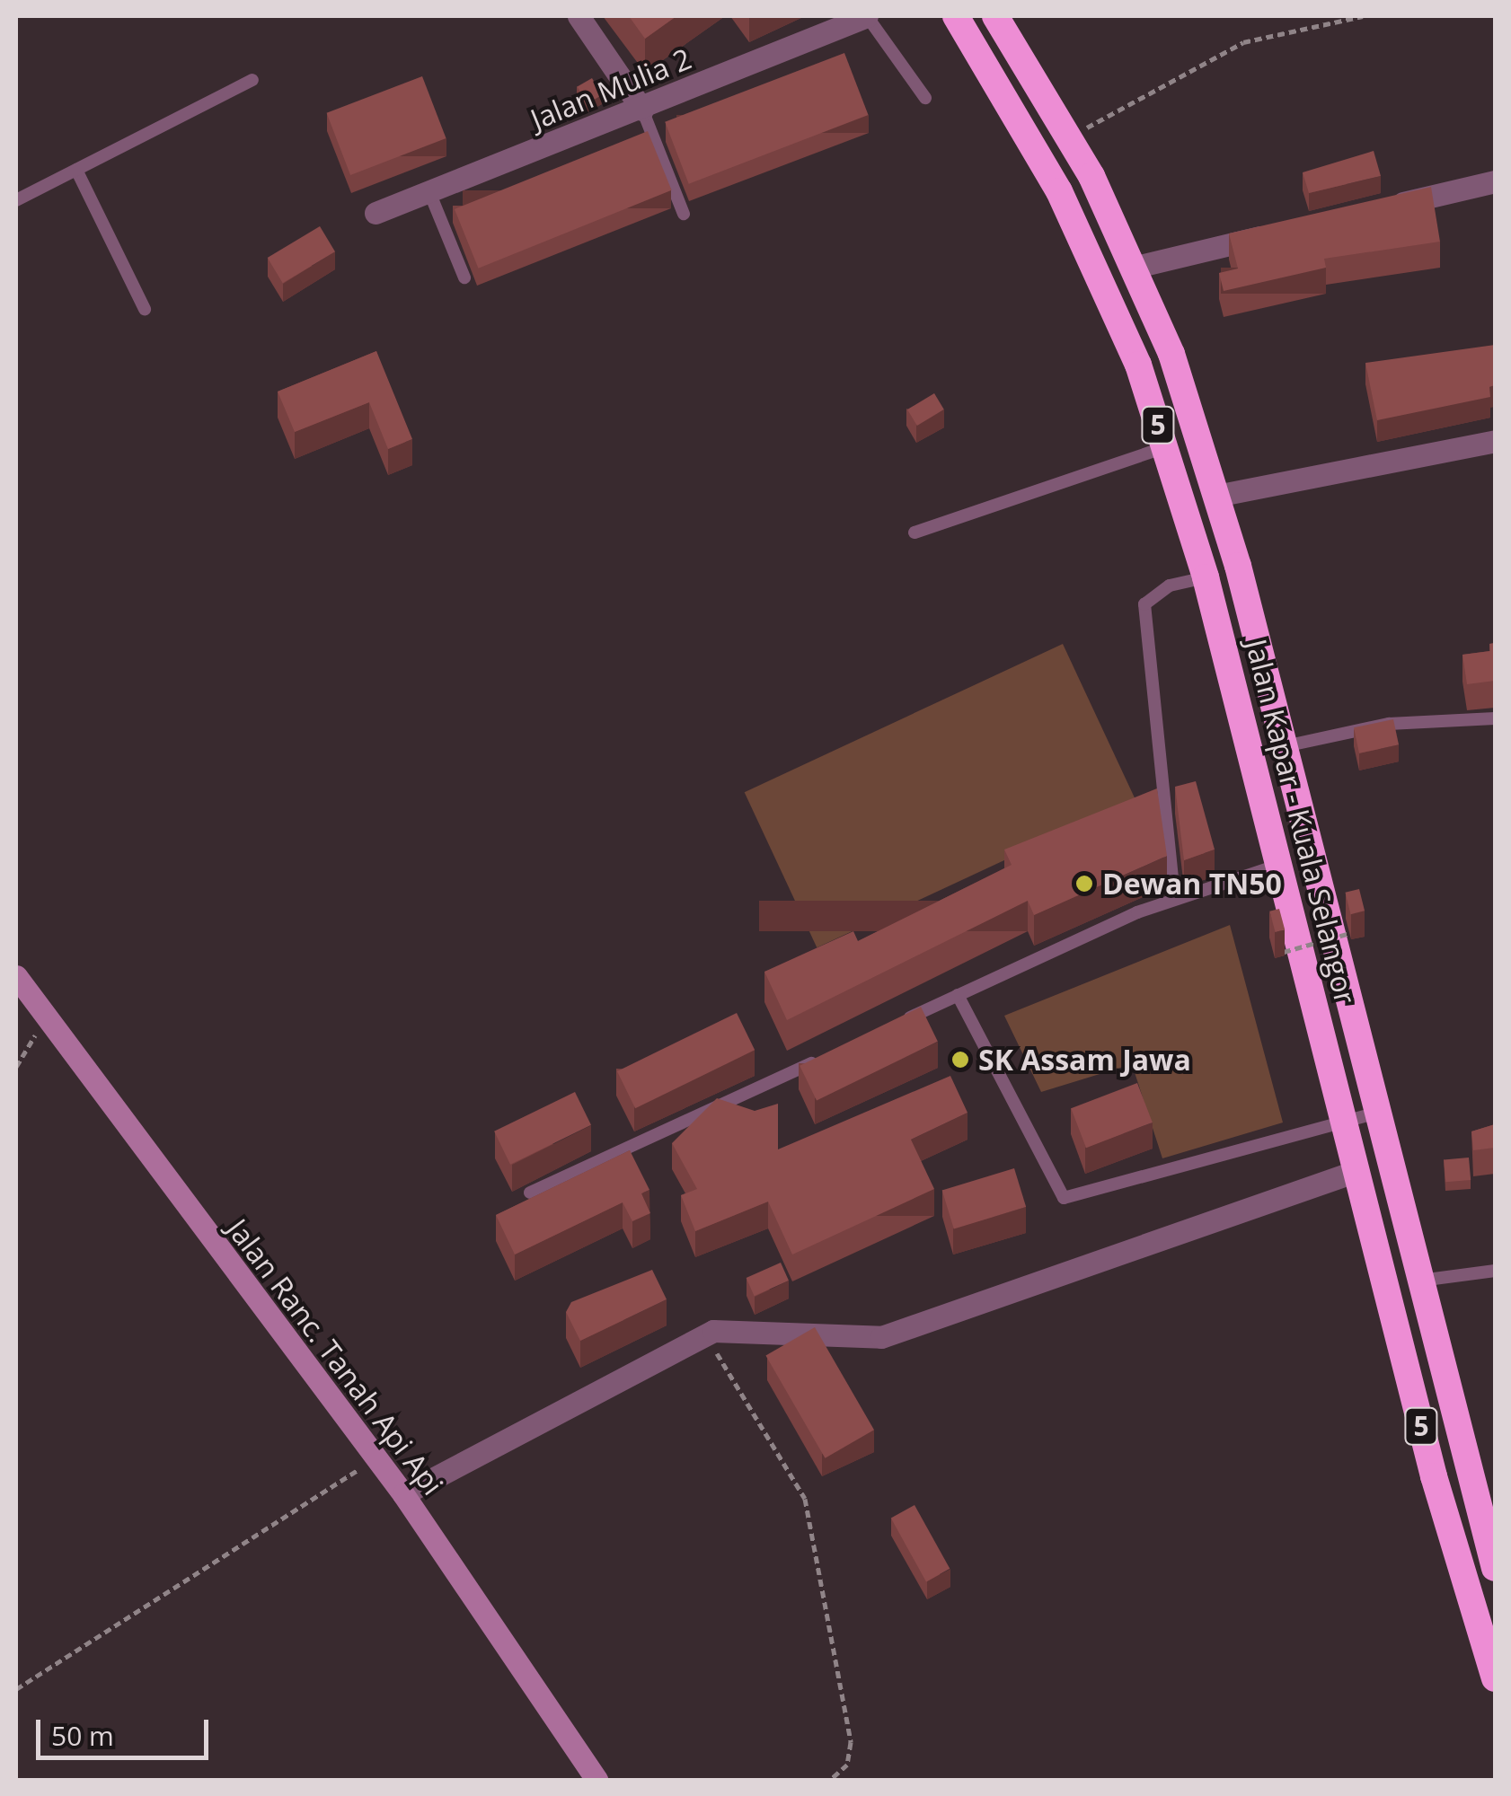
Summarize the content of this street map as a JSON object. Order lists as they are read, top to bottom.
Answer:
{
  "streets": {
    "highway": ["5", "Jalan Kapar - Kuala Selangor"],
    "street": ["Jalan Mulia 2", "Jalan Ranc. Tanah Api Api"]
  },
  "places": ["Dewan TN50", "SK Assam Jawa"],
  "scale_bar": "50 m"
}
